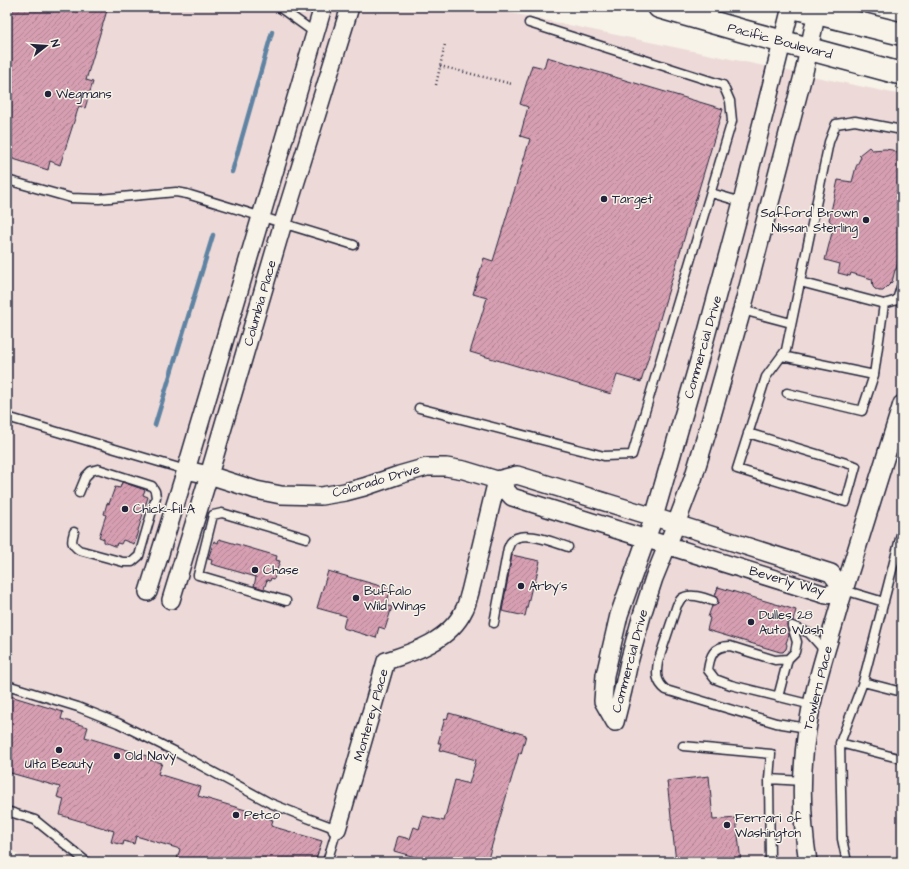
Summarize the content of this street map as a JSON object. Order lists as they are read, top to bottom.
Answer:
{
  "streets": {
    "main road": ["Pacific Boulevard"],
    "street": [
      "Columbia Place",
      "Commercial Drive",
      "Colorado Drive",
      "Beverly Way",
      "Towlern Place",
      "Monterey Place"
    ]
  },
  "crossings": [
    ["Pacific Boulevard", "Commercial Drive"],
    ["Columbia Place", "Colorado Drive"],
    ["Commercial Drive", "Beverly Way"],
    ["Colorado Drive", "Monterey Place"],
    ["Beverly Way", "Towlern Place"]
  ],
  "places": [
    "Wegmans",
    "Target",
    "Safford Brown Nissan Sterling",
    "Chick-fil-A",
    "Chase",
    "Arby's",
    "Buffalo Wild Wings",
    "Dulles 28 Auto Wash",
    "Ulta Beauty",
    "Old Navy",
    "Petco",
    "Ferrari of Washington"
  ],
  "north": "right"
}
